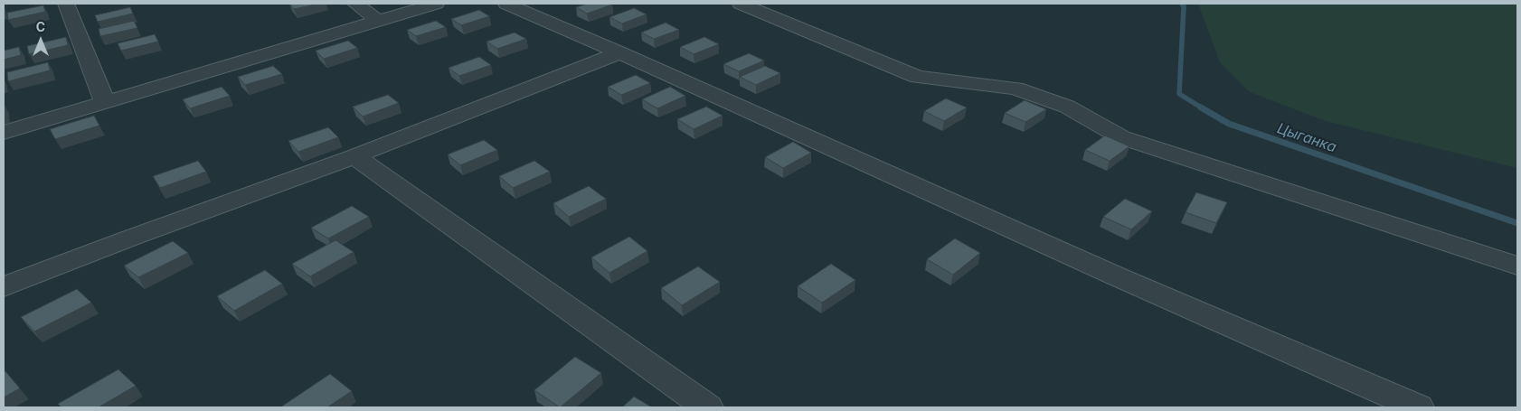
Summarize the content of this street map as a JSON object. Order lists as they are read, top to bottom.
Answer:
{
  "water": ["Цыганка"],
  "north": "top"
}
